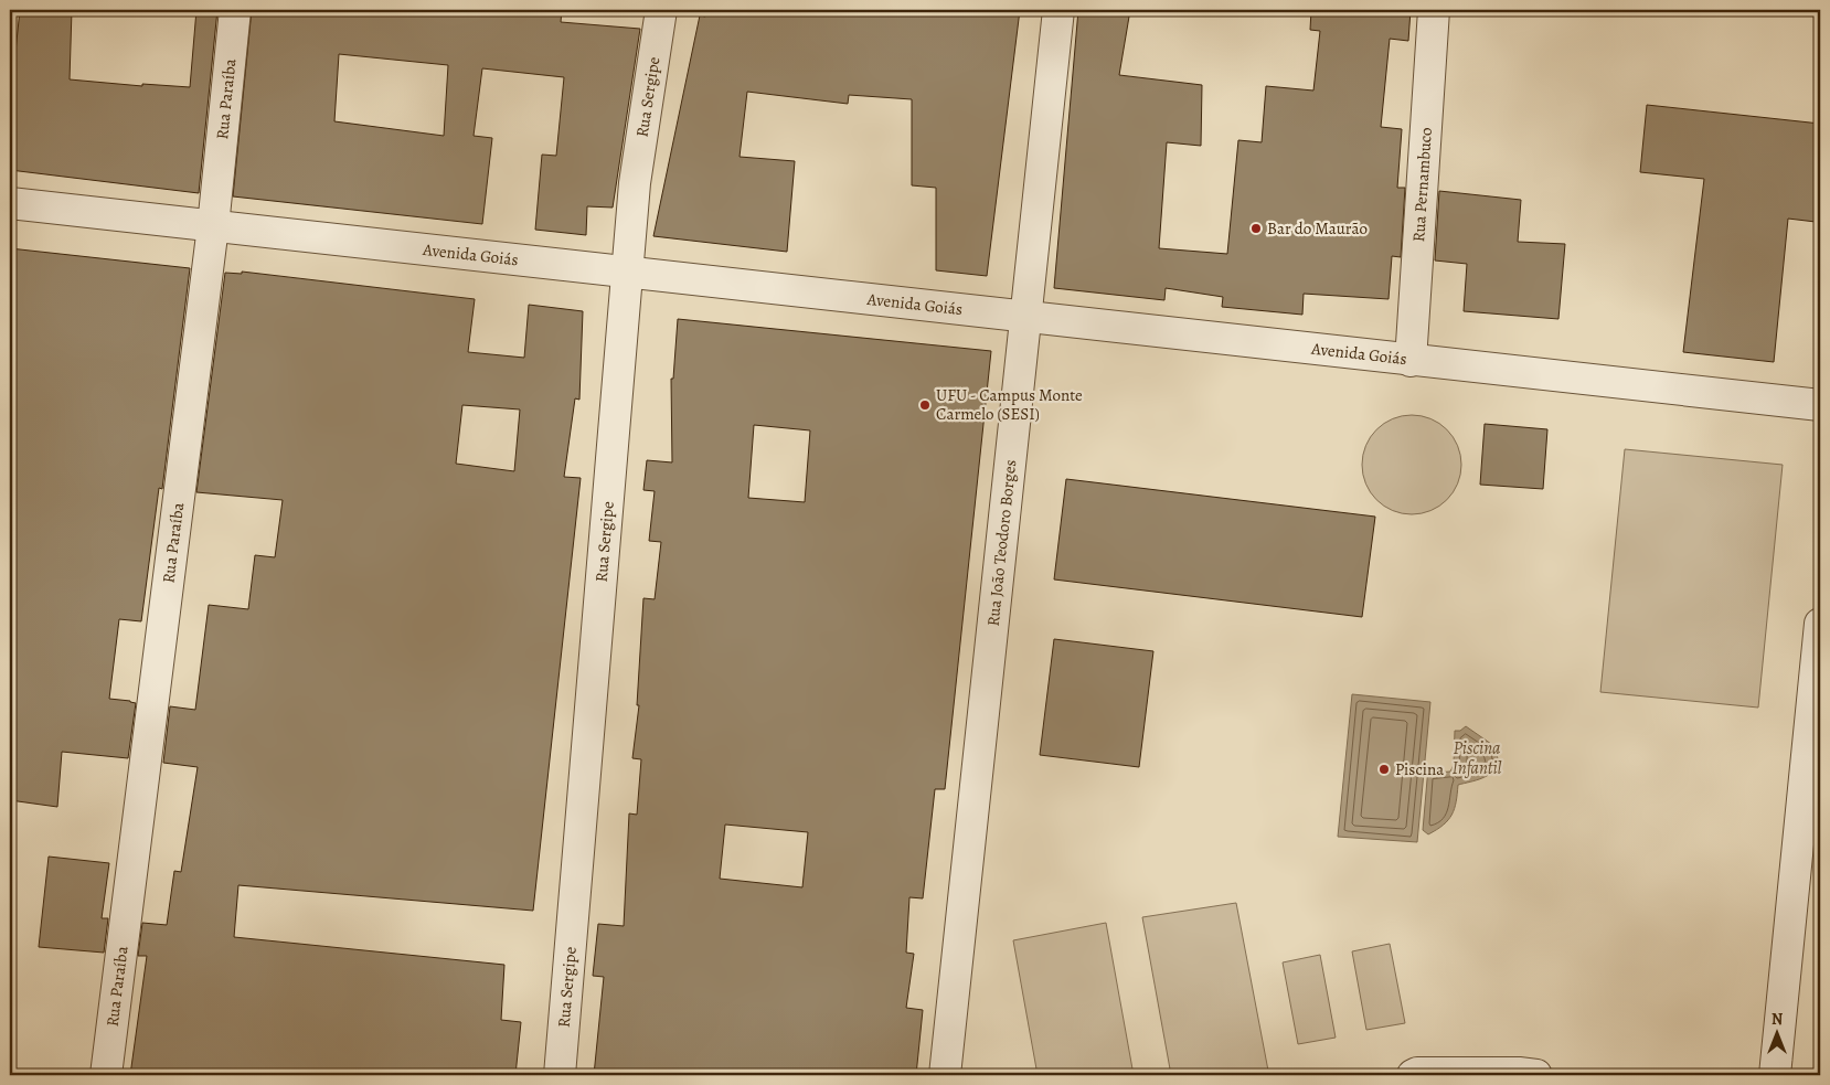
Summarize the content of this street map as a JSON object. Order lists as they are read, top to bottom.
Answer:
{
  "streets": {
    "street": [
      "Rua Sergipe",
      "Rua Paraíba",
      "Rua Pernambuco",
      "Avenida Goiás",
      "Rua João Teodoro Borges"
    ]
  },
  "crossings": [
    ["Rua Sergipe", "Avenida Goiás"],
    ["Rua Paraíba", "Avenida Goiás"],
    ["Rua Pernambuco", "Avenida Goiás"],
    ["Avenida Goiás", "Rua João Teodoro Borges"]
  ],
  "water": ["Piscina Infantil"],
  "places": ["Bar do Maurão", "UFU - Campus Monte Carmelo (SESI)", "Piscina"],
  "north": "top"
}
